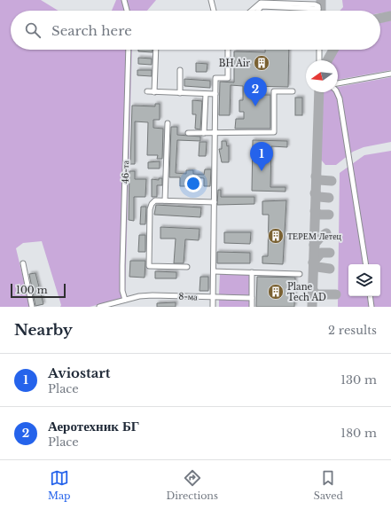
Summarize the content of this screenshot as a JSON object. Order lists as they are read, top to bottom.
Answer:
{
  "streets": {
    "street": ["46-та", "8-ма"]
  },
  "crossings": [
    ["46-та", "8-ма"]
  ],
  "places": {
    "building": ["BH Air", "ТЕРЕМ Летец", "Plane Tech AD"]
  },
  "scale_bar": "100 m",
  "north": "left",
  "page": {
    "search": "Search here",
    "pins": ["2", "1"],
    "scale": "100 m",
    "heading": ["Nearby", "2 results"],
    "list": [
      {
        "mark": "1",
        "name": "Aviostart",
        "note": "Place",
        "value": "130 m"
      },
      {
        "mark": "2",
        "name": "Аеротехник БГ",
        "note": "Place",
        "value": "180 m"
      }
    ],
    "nav": ["Map", "Directions", "Saved"]
  }
}
